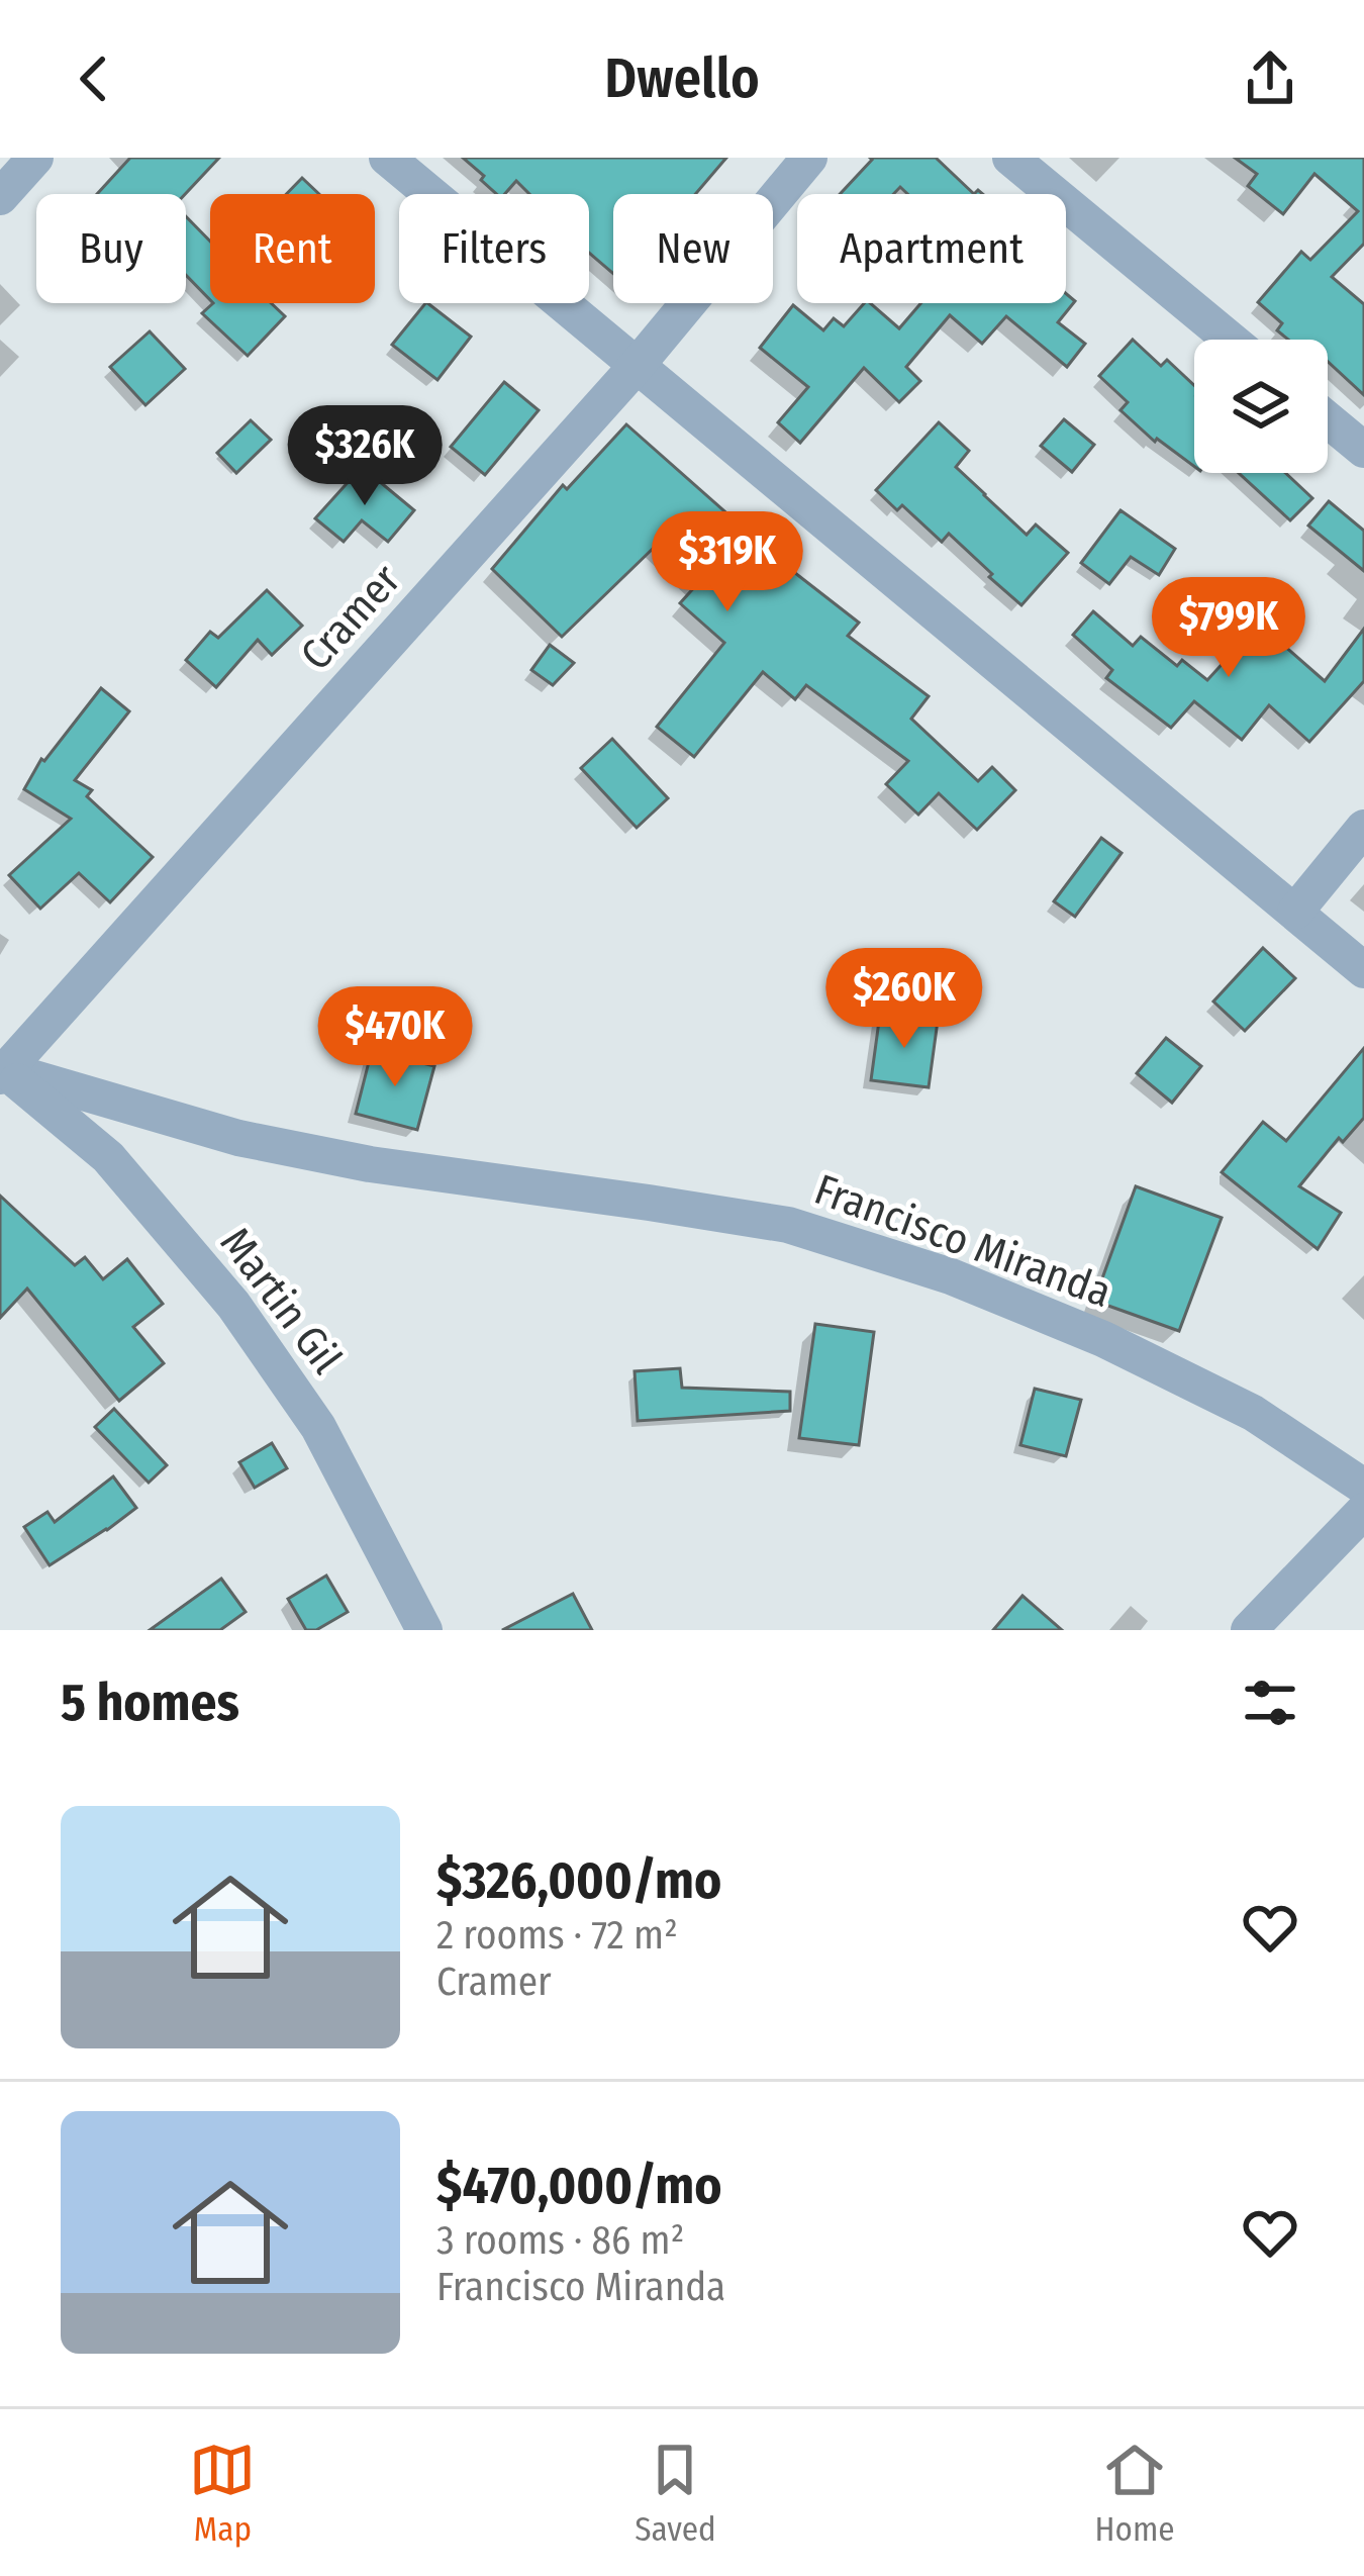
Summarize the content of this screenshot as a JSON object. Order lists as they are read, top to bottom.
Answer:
{
  "streets": {
    "street": ["Cramer", "Francisco Miranda", "Martin Gil"]
  },
  "crossings": [
    ["Cramer", "Francisco Miranda"],
    ["Cramer", "Martin Gil"],
    ["Francisco Miranda", "Martin Gil"]
  ],
  "page": {
    "header": "Dwello",
    "chip": [
      "Buy",
      "Rent",
      "Filters",
      "New",
      "Apartment"
    ],
    "price": [
      "$326K",
      "$319K",
      "$799K",
      "$260K",
      "$470K"
    ],
    "heading": "5 homes",
    "list": [
      {
        "name": "$326,000/mo",
        "note": "2 rooms · 72 m² · Cramer"
      },
      {
        "name": "$470,000/mo",
        "note": "3 rooms · 86 m² · Francisco Miranda"
      }
    ],
    "tabs": ["Map", "Saved", "Home"]
  }
}
